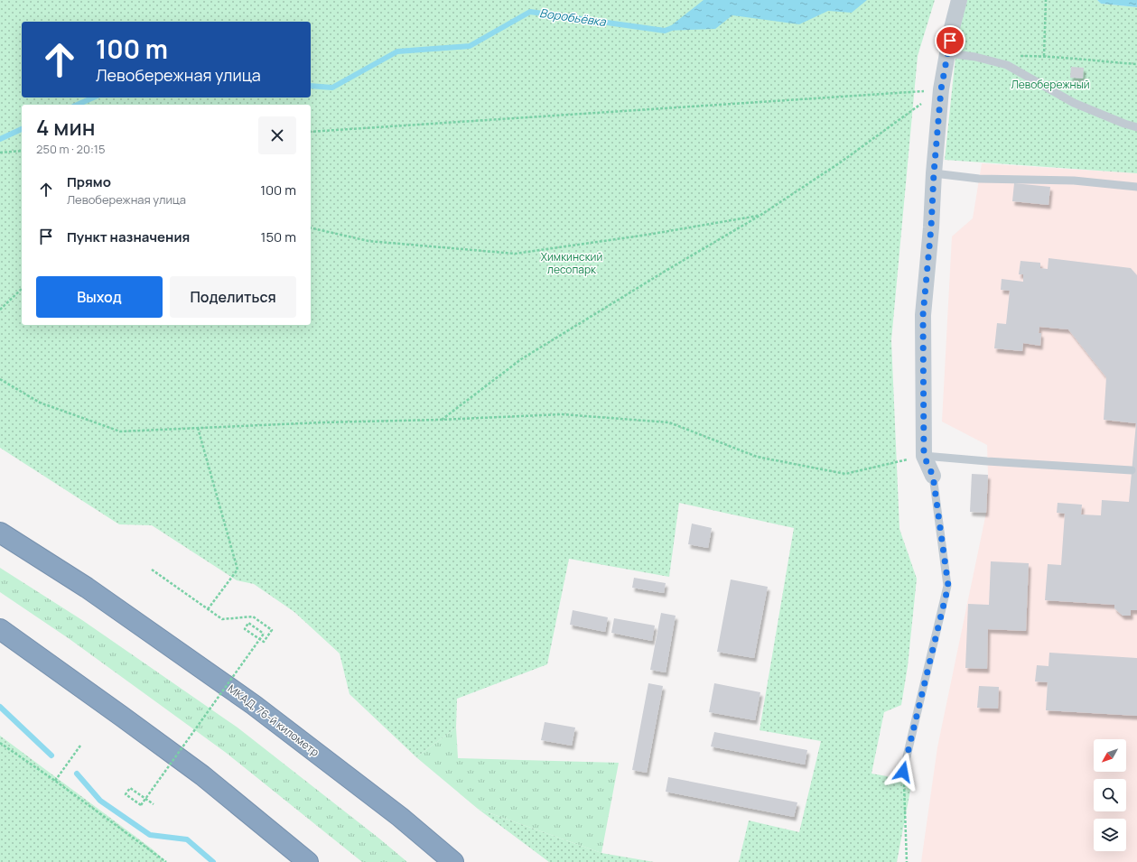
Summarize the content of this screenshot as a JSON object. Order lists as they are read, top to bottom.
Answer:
{
  "streets": {
    "highway": ["МКАД, 76-й километр"]
  },
  "water": ["Воробьёвка"],
  "parks": ["Левобережный", "Химкинский лесопарк"],
  "north": "bottom left",
  "page": {
    "turn": ["100 m", "Левобережная улица"],
    "heading": ["4 мин", "250 m · 20:15"],
    "list": [
      {
        "name": "Прямо",
        "note": "Левобережная улица",
        "value": "100 m"
      },
      {
        "name": "Пункт назначения",
        "value": "150 m"
      }
    ],
    "buttons": ["Выход", "Поделиться"]
  }
}
